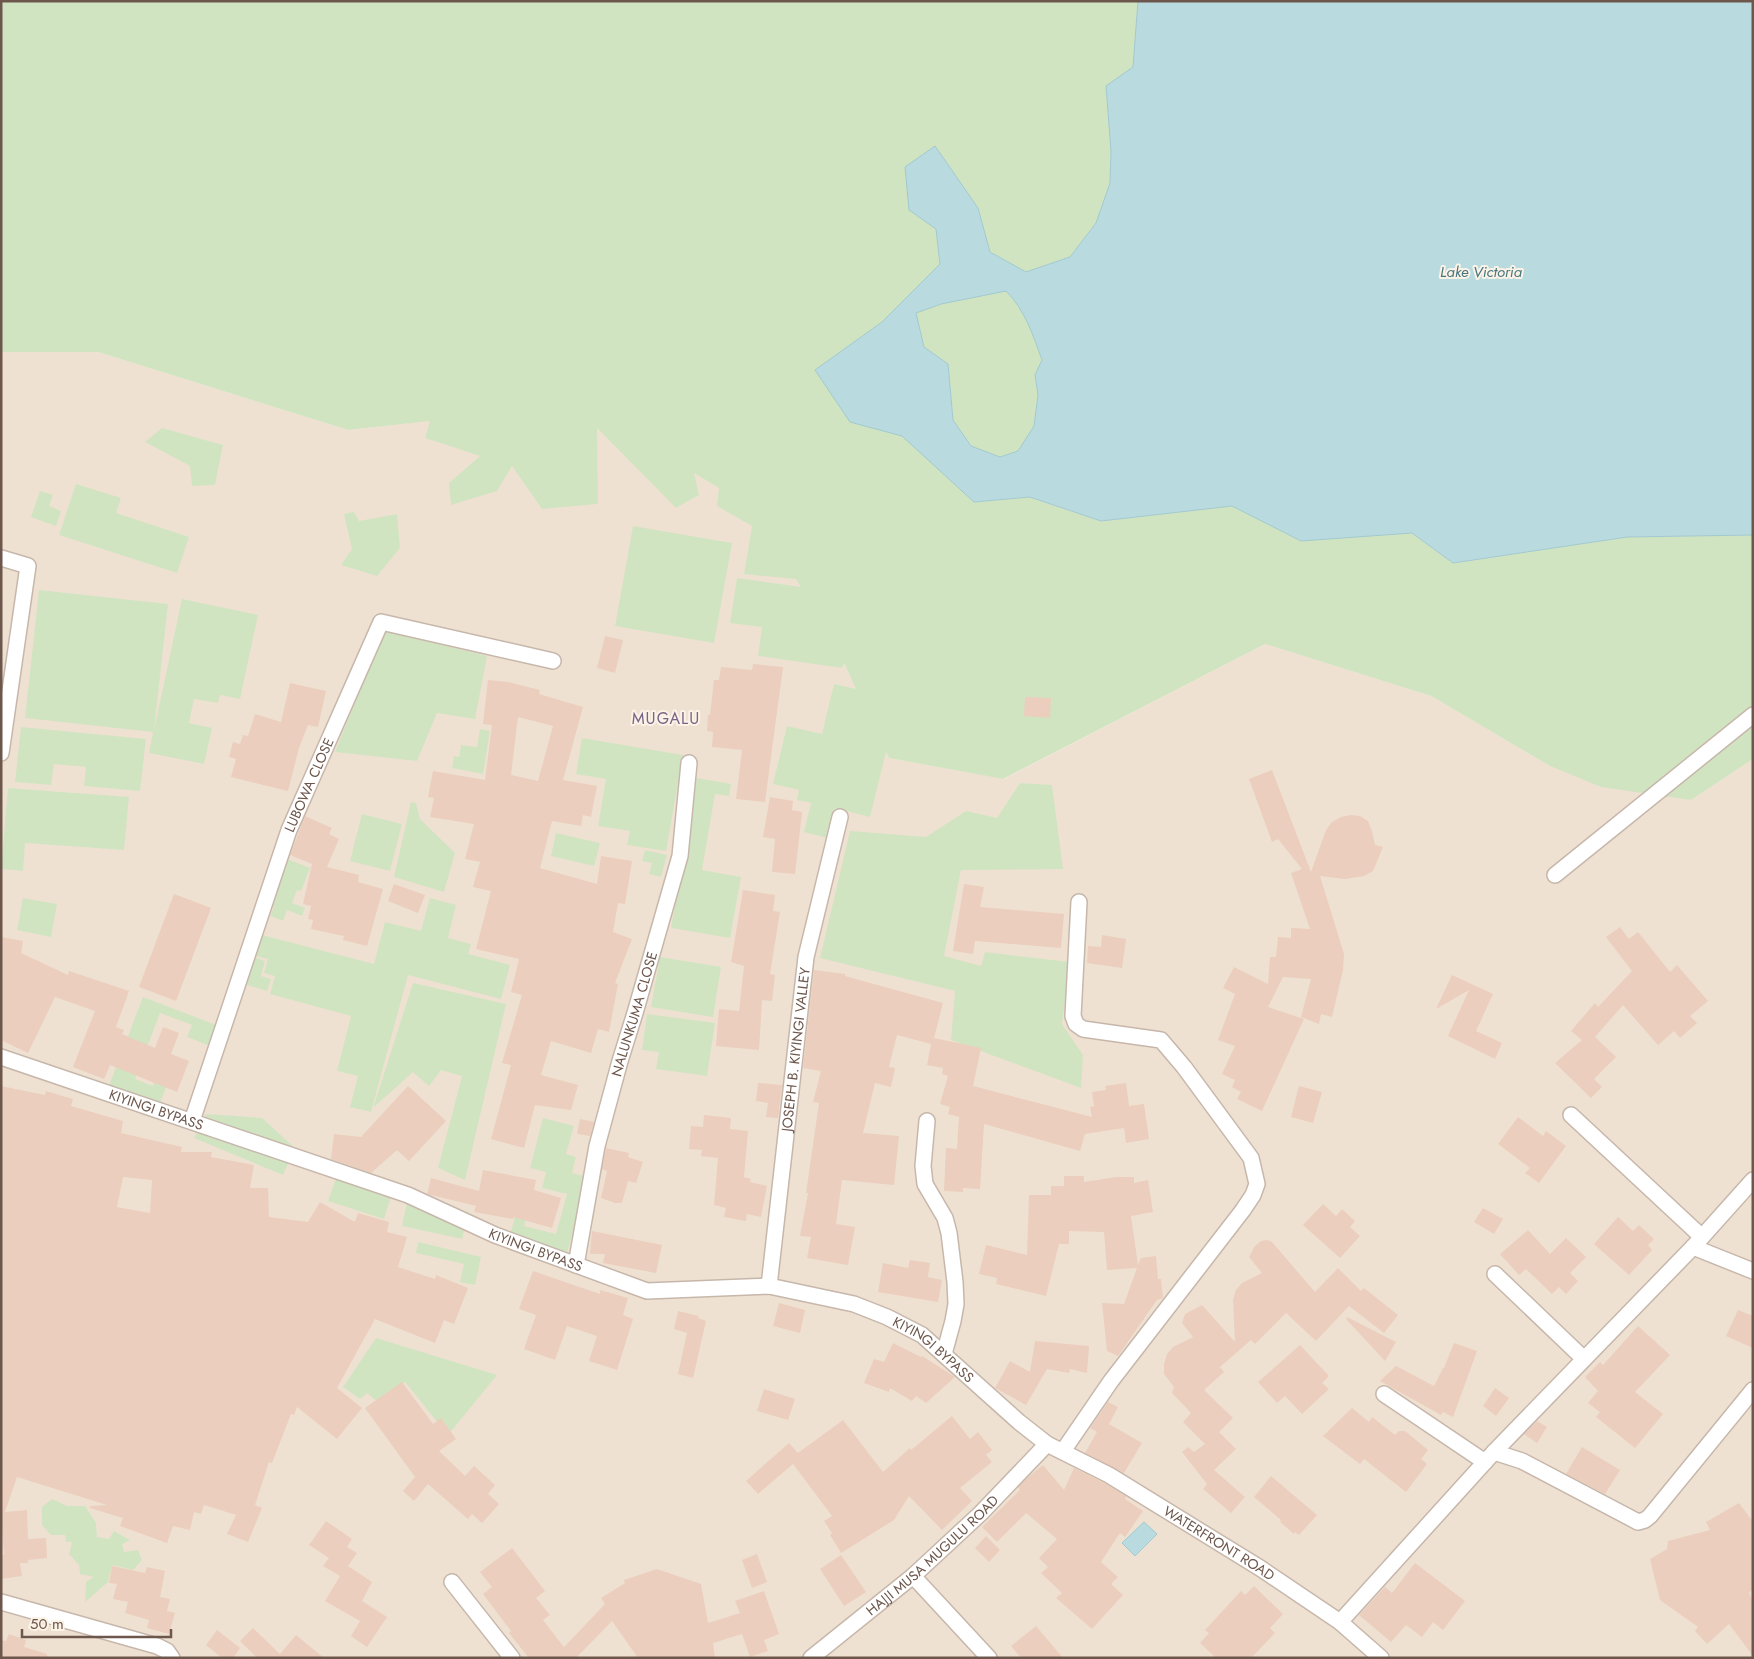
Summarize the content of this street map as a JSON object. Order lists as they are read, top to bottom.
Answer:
{
  "streets": {
    "street": [
      "LUBOWA CLOSE",
      "NALUNKUMA CLOSE",
      "JOSEPH B. KIYINGI VALLEY",
      "KIYINGI BYPASS",
      "WATERFRONT ROAD",
      "HAJJI MUSA MUGULU ROAD"
    ]
  },
  "crossings": [
    ["LUBOWA CLOSE", "KIYINGI BYPASS"],
    ["NALUNKUMA CLOSE", "KIYINGI BYPASS"],
    ["JOSEPH B. KIYINGI VALLEY", "KIYINGI BYPASS"],
    ["KIYINGI BYPASS", "WATERFRONT ROAD"],
    ["KIYINGI BYPASS", "HAJJI MUSA MUGULU ROAD"],
    ["WATERFRONT ROAD", "HAJJI MUSA MUGULU ROAD"]
  ],
  "districts": ["MUGALU"],
  "water": ["Lake Victoria"],
  "scale_bar": "50 m"
}
